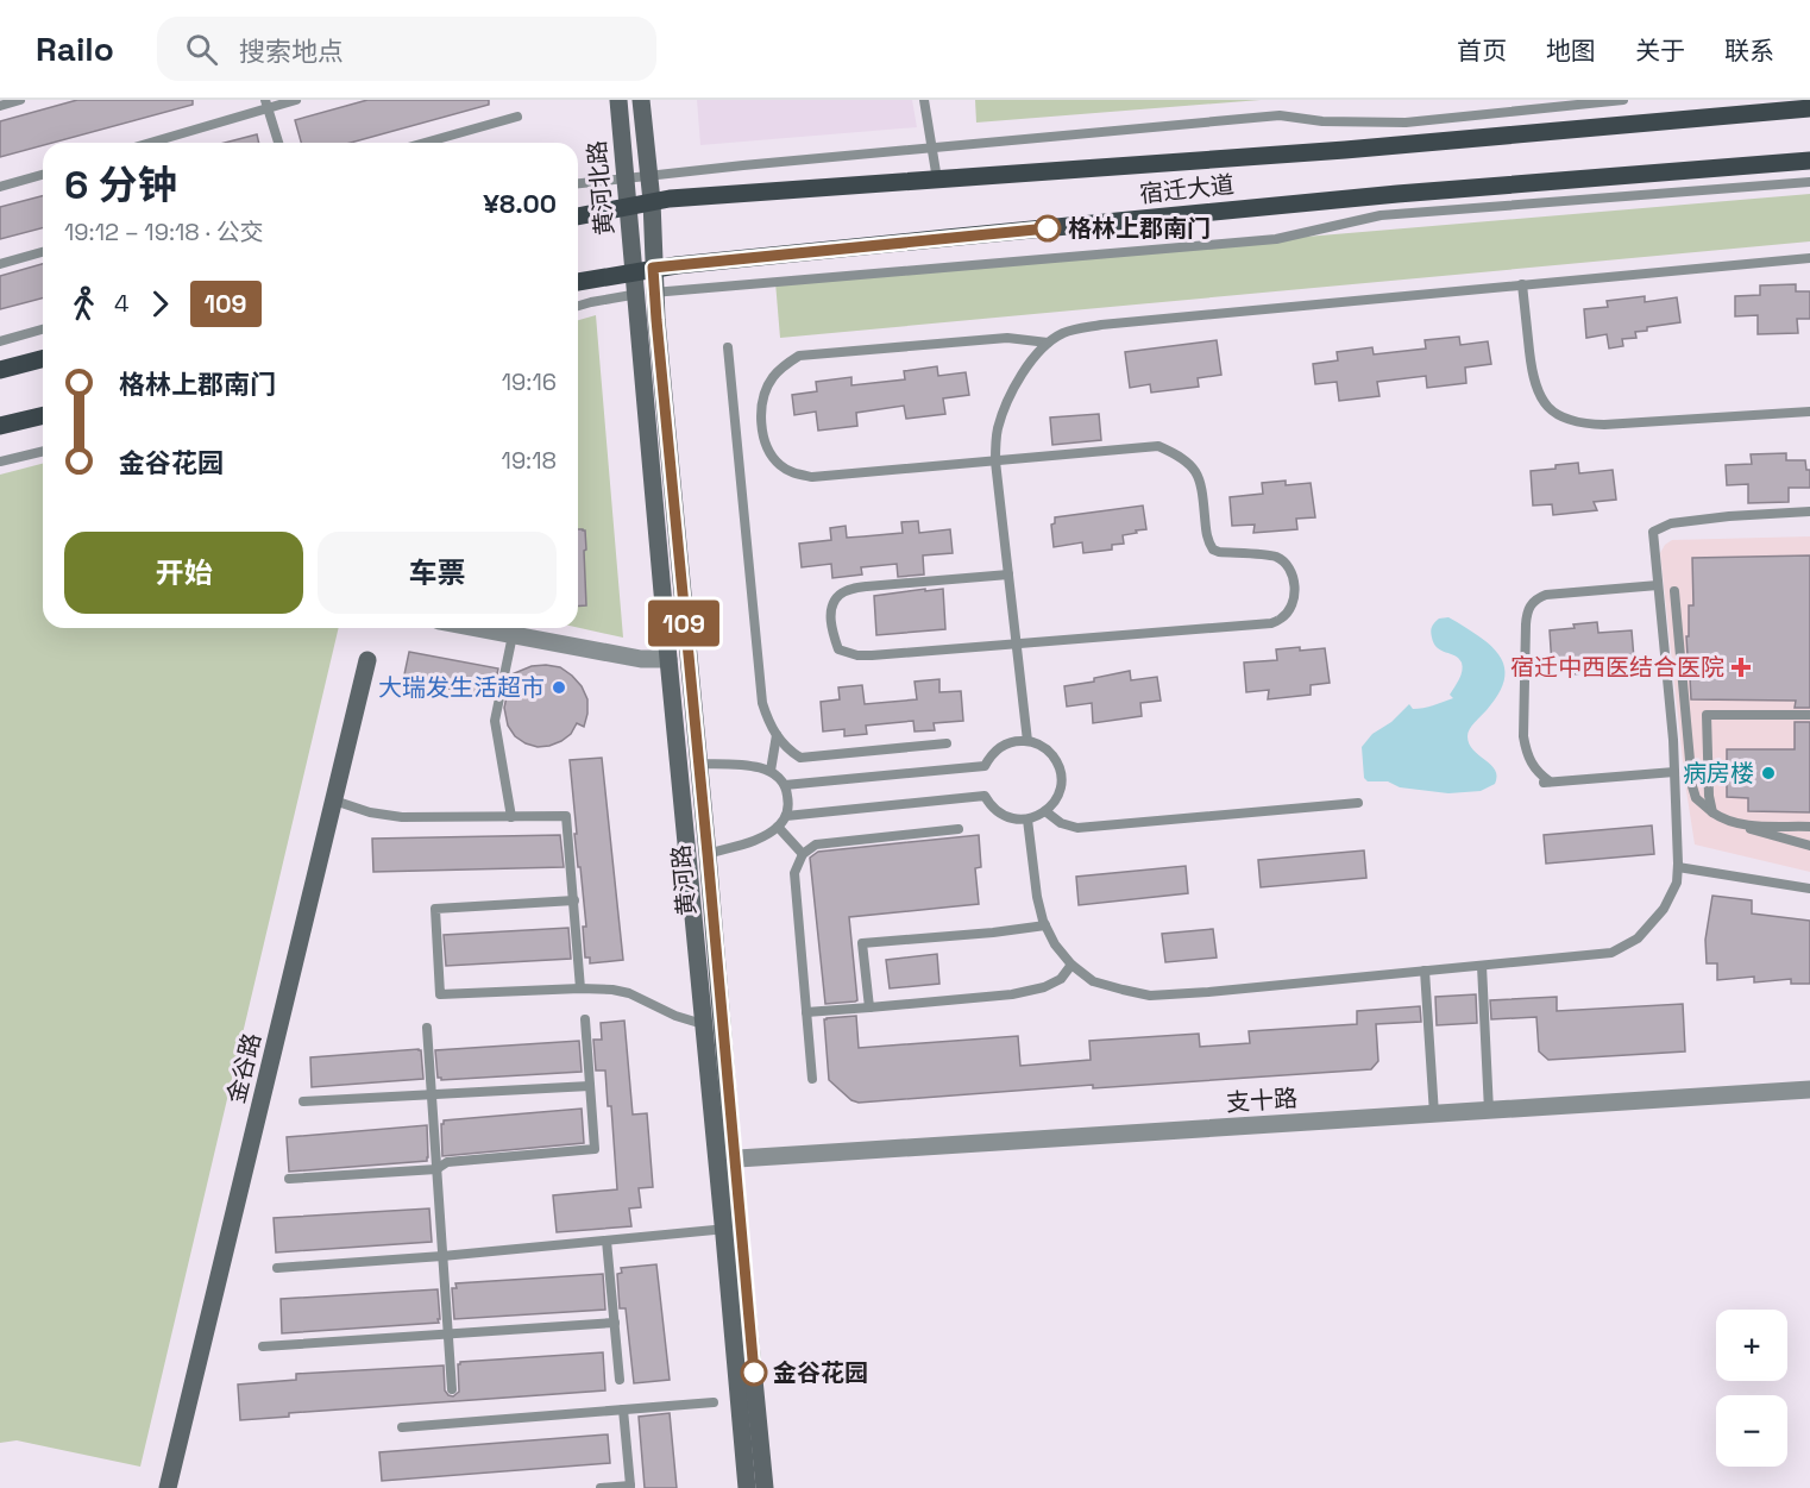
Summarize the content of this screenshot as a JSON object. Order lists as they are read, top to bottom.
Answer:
{
  "streets": {
    "main road": [
      "黄河北路",
      "宿迁大道",
      "黄河路",
      "金谷路"
    ],
    "street": ["支十路"]
  },
  "crossings": [
    ["黄河北路", "宿迁大道"],
    ["黄河北路", "黄河路"],
    ["宿迁大道", "黄河路"],
    ["黄河路", "支十路"]
  ],
  "places": {
    "other": [
      "格林上郡南门",
      "大瑞发生活超市",
      "病房楼",
      "金谷花园"
    ],
    "health": ["宿迁中西医结合医院"]
  },
  "lines": ["bus line 109"],
  "page": {
    "header": "Railo",
    "search": "搜索地点",
    "nav": [
      "首页",
      "地图",
      "关于",
      "联系"
    ],
    "on_map": "109",
    "heading": ["6 分钟", "19:12 – 19:18 · 公交", "¥8.00"],
    "legs": ["4", "109"],
    "list": [
      {
        "name": "格林上郡南门",
        "value": "19:16"
      },
      {
        "name": "金谷花园",
        "value": "19:18"
      }
    ],
    "buttons": ["开始", "车票"],
    "map_buttons": ["+", "−"]
  }
}
